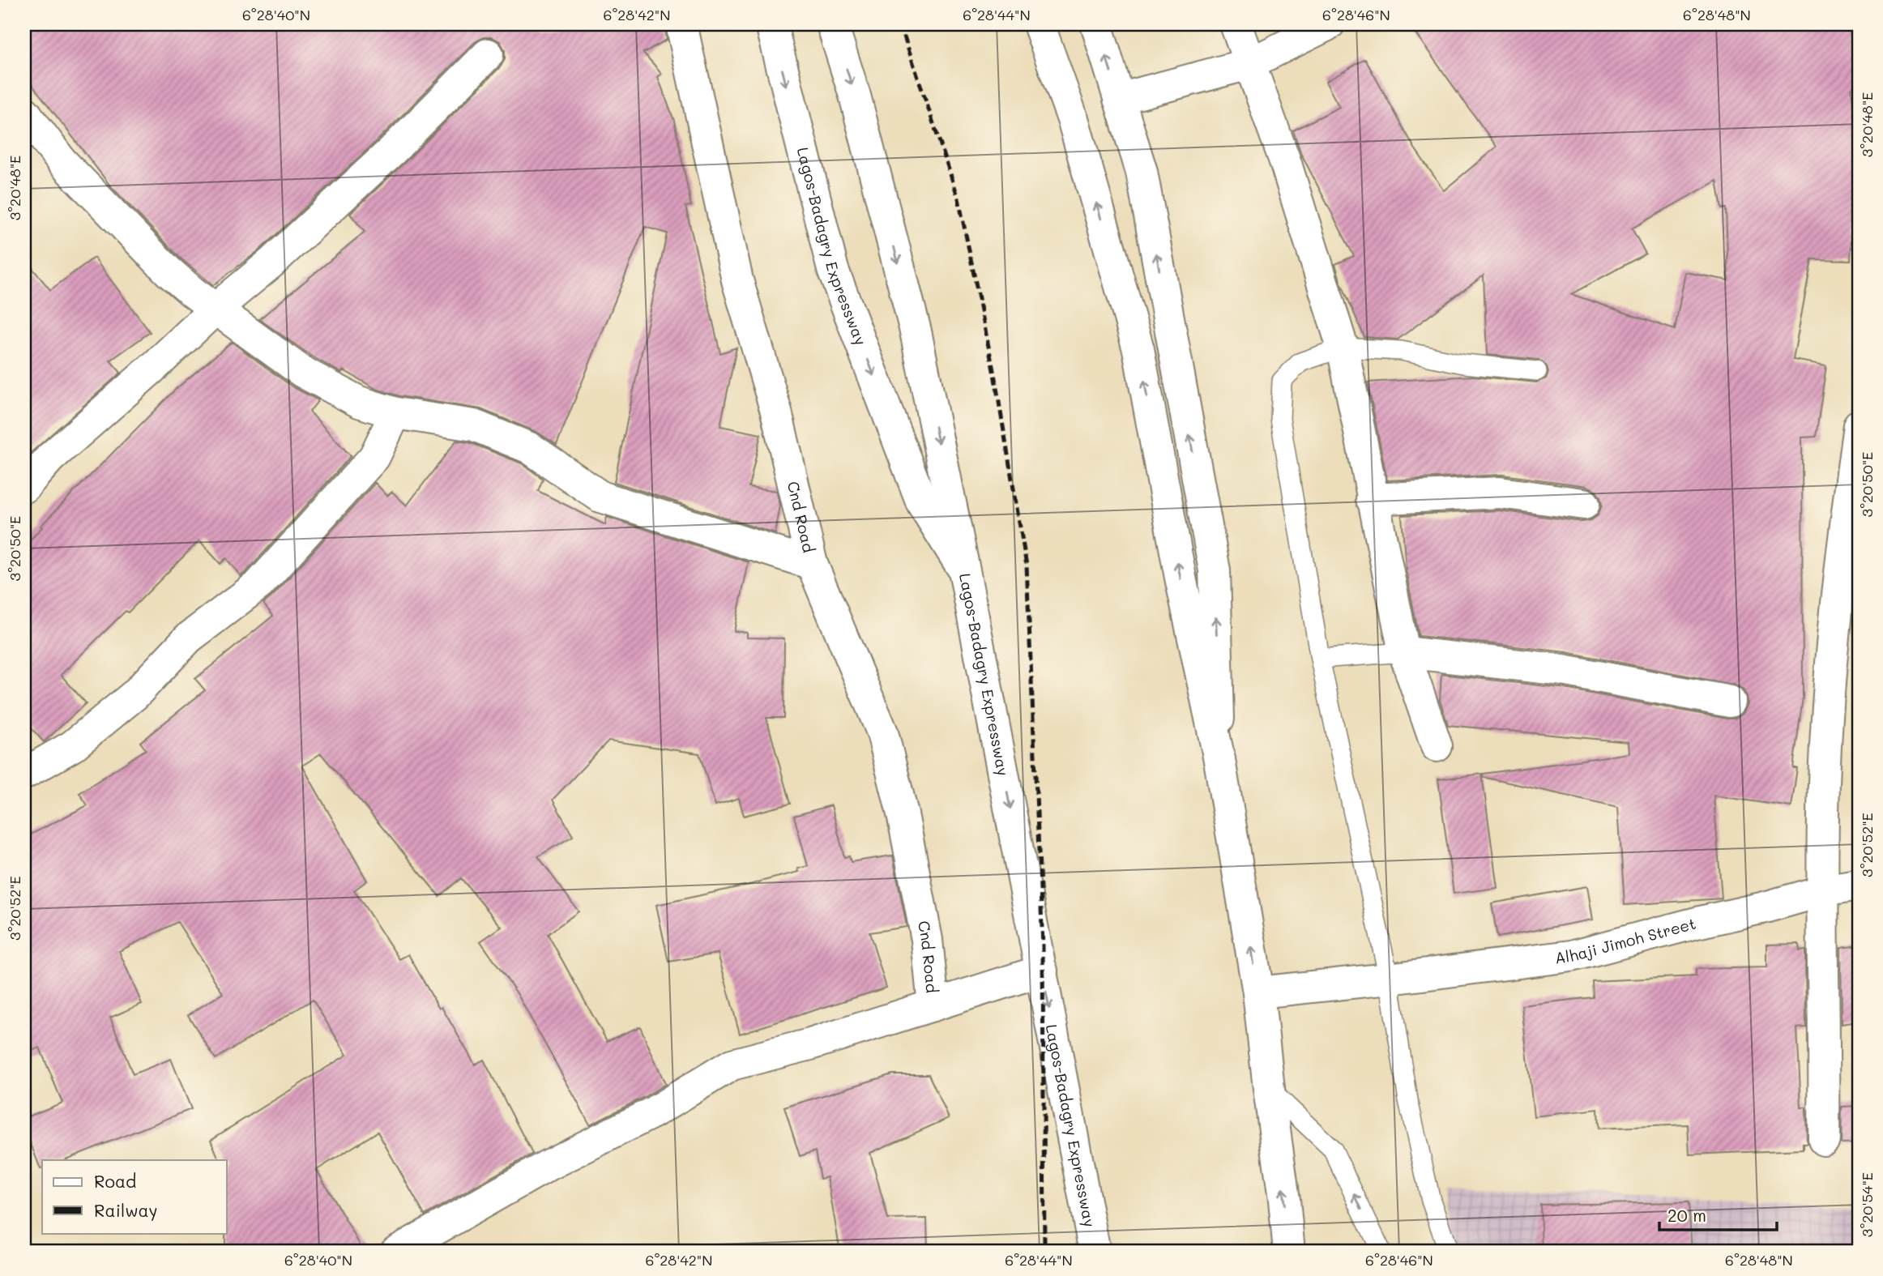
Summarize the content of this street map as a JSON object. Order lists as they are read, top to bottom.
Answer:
{
  "streets": {
    "main road": ["Lagos-Badagry Expressway", "Cnd Road", "Alhaji Jimoh Street"]
  },
  "legend": ["Road", "Railway"],
  "scale_bar": "20 m",
  "coordinates": [
    "6°28'40\"N",
    "6°28'42\"N",
    "6°28'44\"N",
    "6°28'46\"N",
    "6°28'48\"N",
    "3°20'48\"E",
    "3°20'50\"E",
    "3°20'52\"E",
    "3°20'54\"E"
  ]
}
